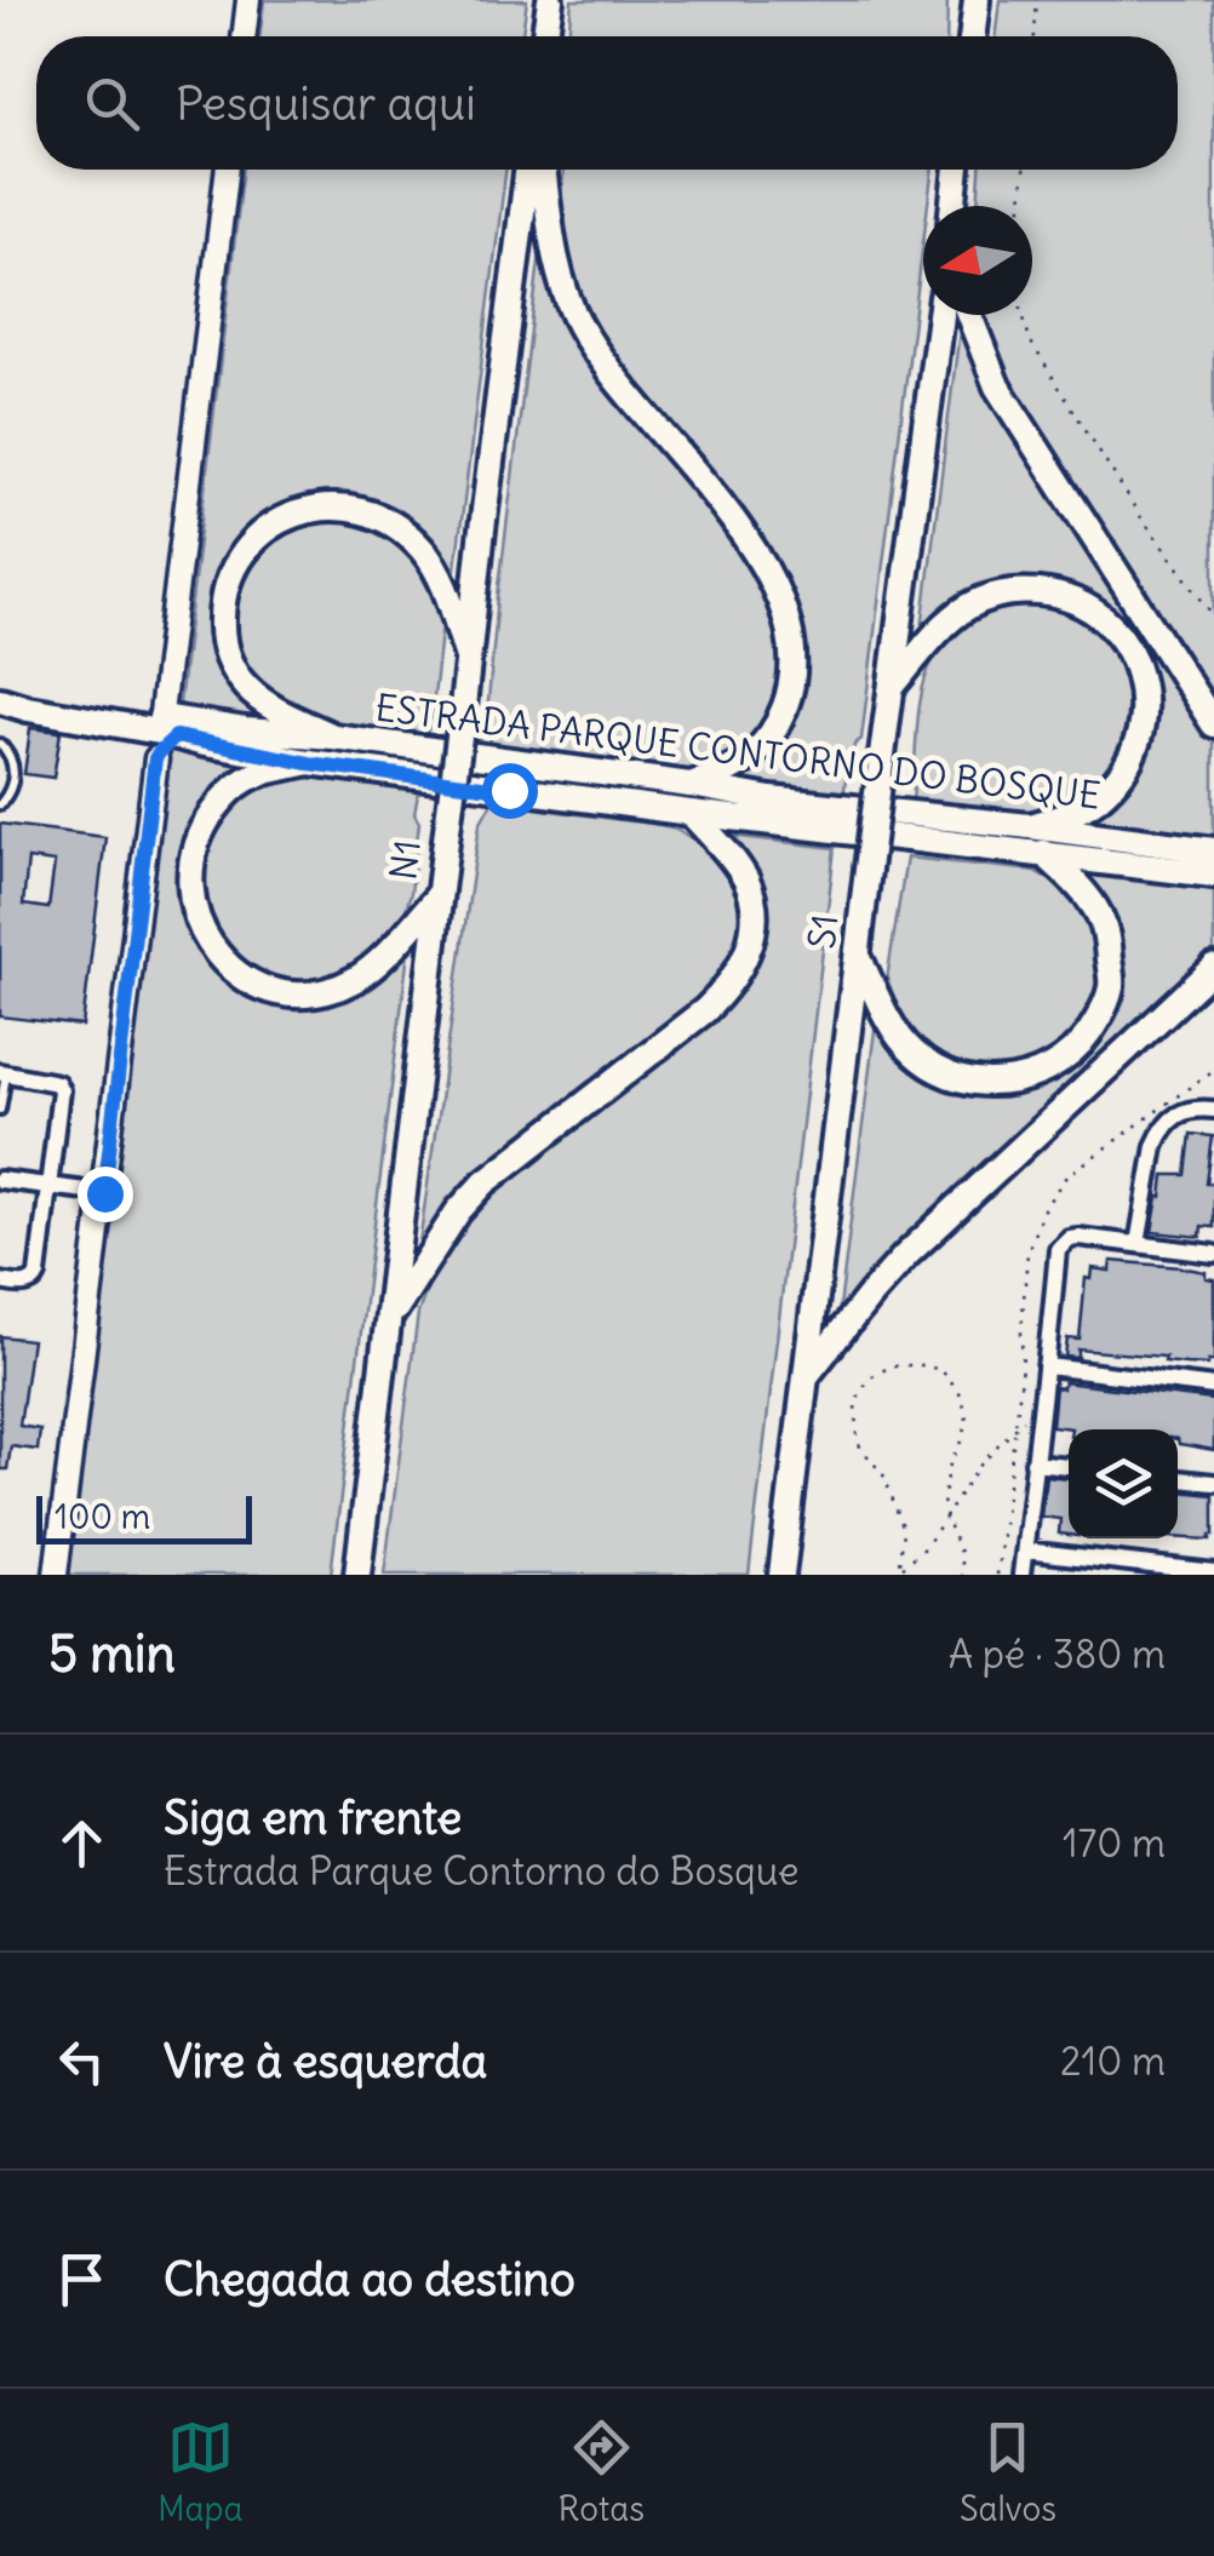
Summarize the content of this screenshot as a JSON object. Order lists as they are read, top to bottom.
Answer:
{
  "streets": {
    "main road": ["ESTRADA PARQUE CONTORNO DO BOSQUE", "N1", "S1"]
  },
  "scale_bar": "100 m",
  "north": "left",
  "page": {
    "search": "Pesquisar aqui",
    "scale": "100 m",
    "heading": ["5 min", "A pé · 380 m"],
    "list": [
      ["Siga em frente", "Estrada Parque Contorno do Bosque", "170 m"],
      ["Vire à esquerda", "210 m"],
      "Chegada ao destino"
    ],
    "nav": ["Mapa", "Rotas", "Salvos"]
  }
}
